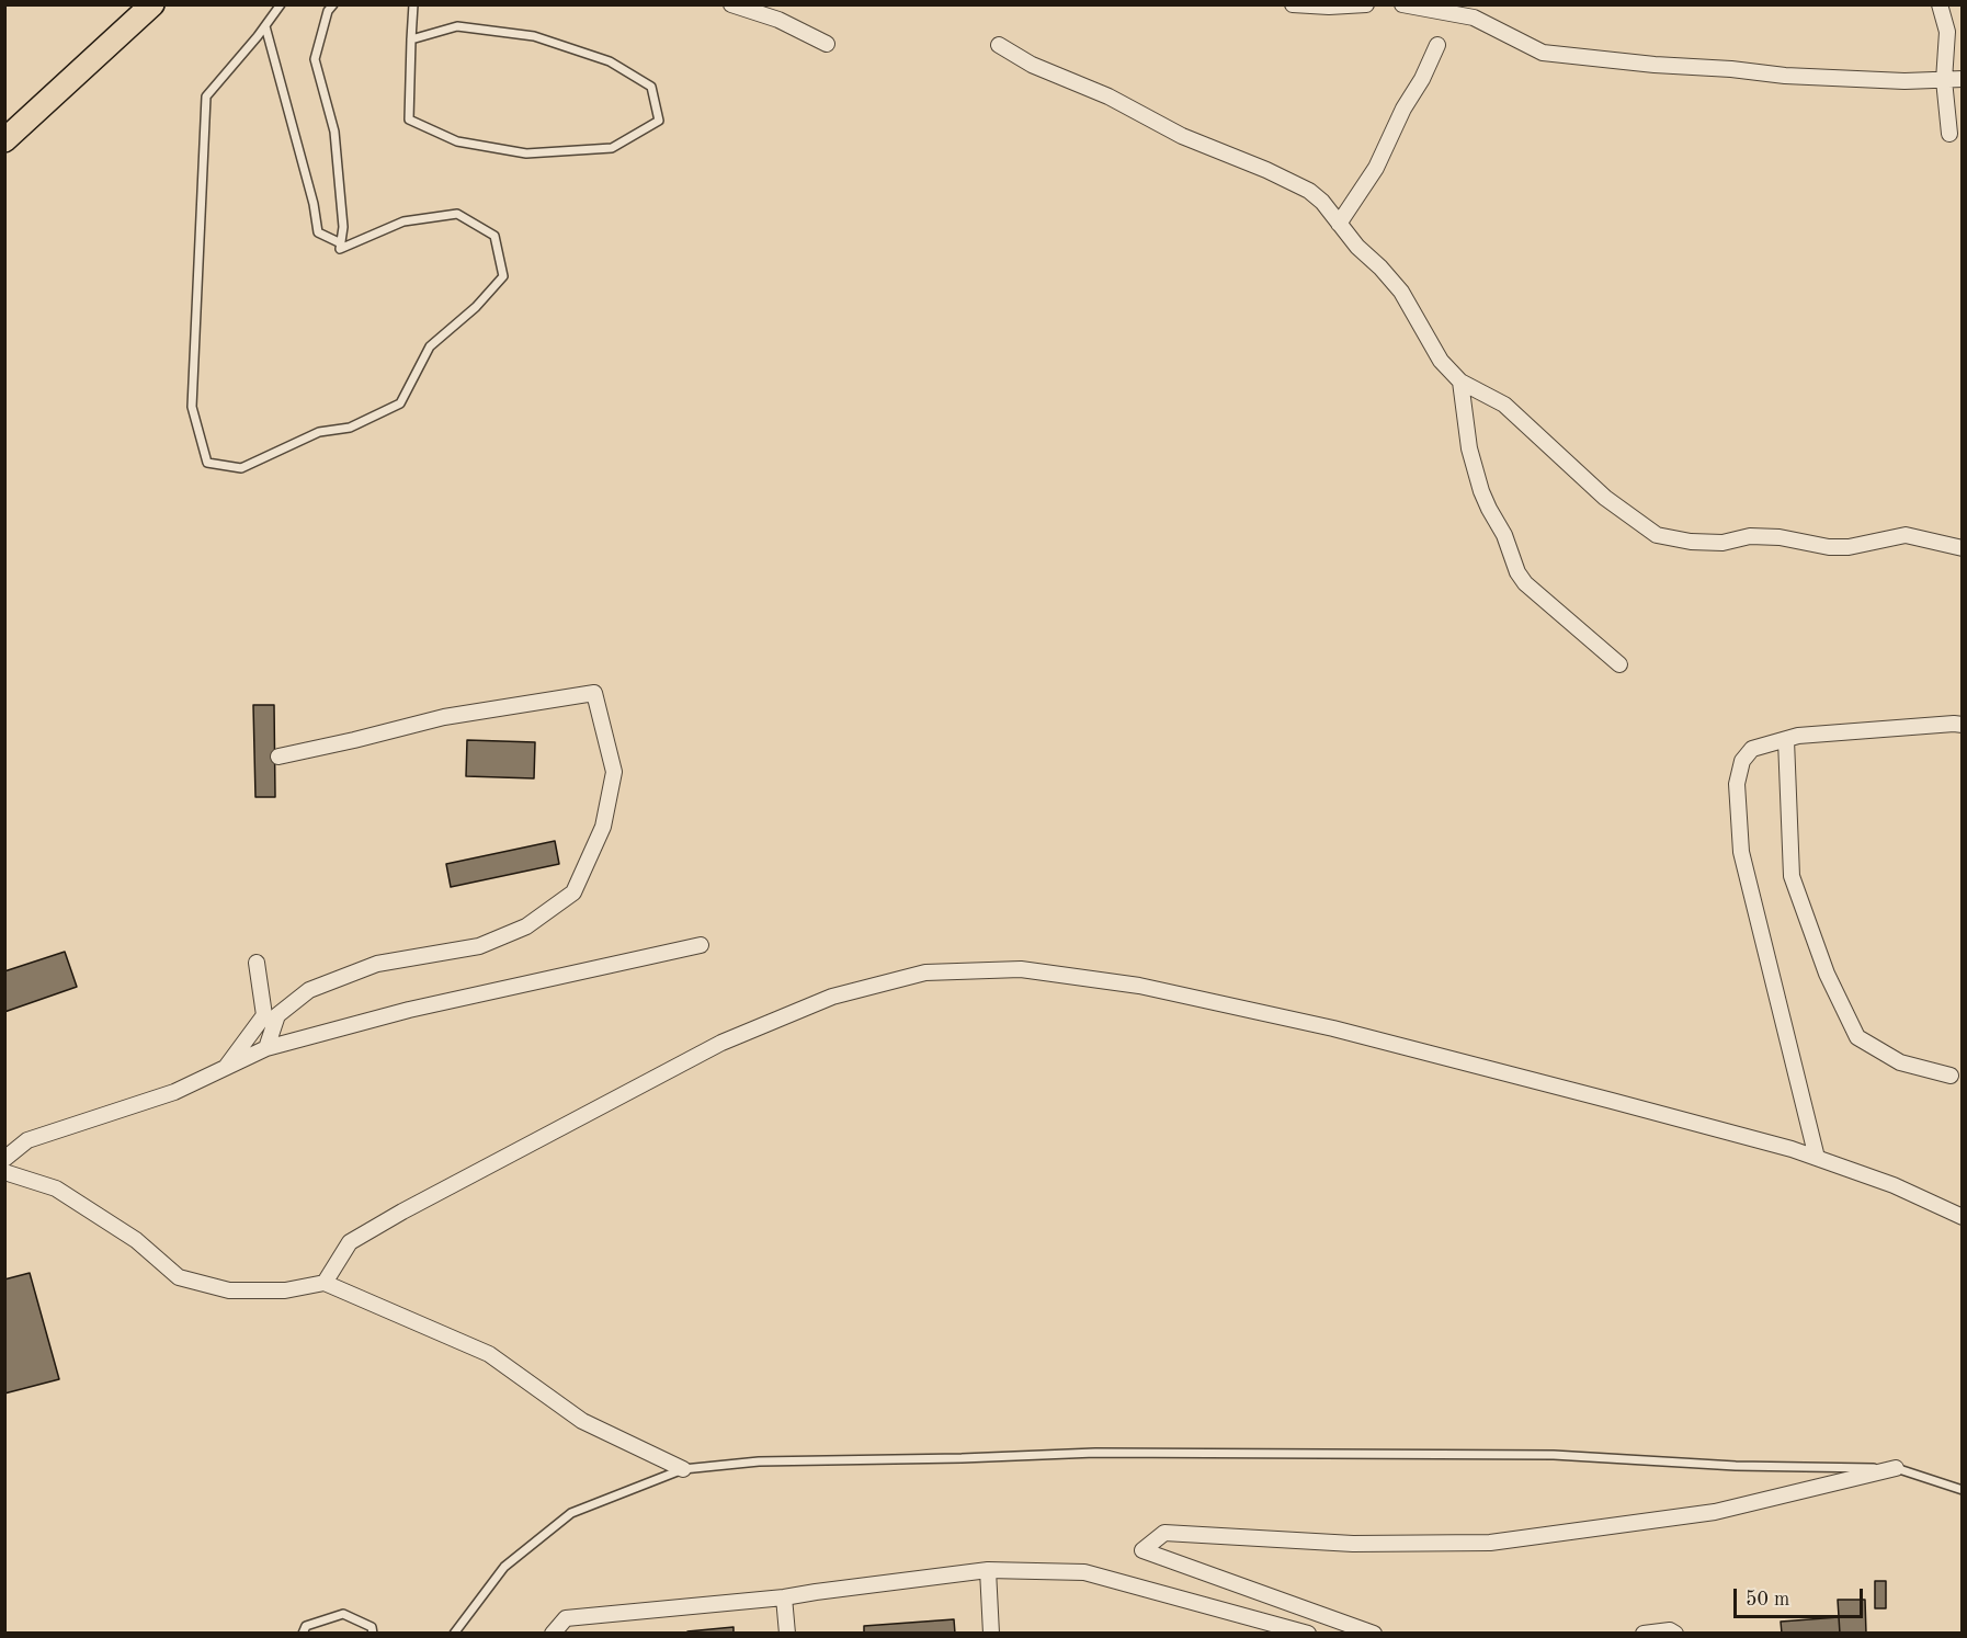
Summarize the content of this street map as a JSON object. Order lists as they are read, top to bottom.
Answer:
{
  "scale_bar": "50 m"
}
